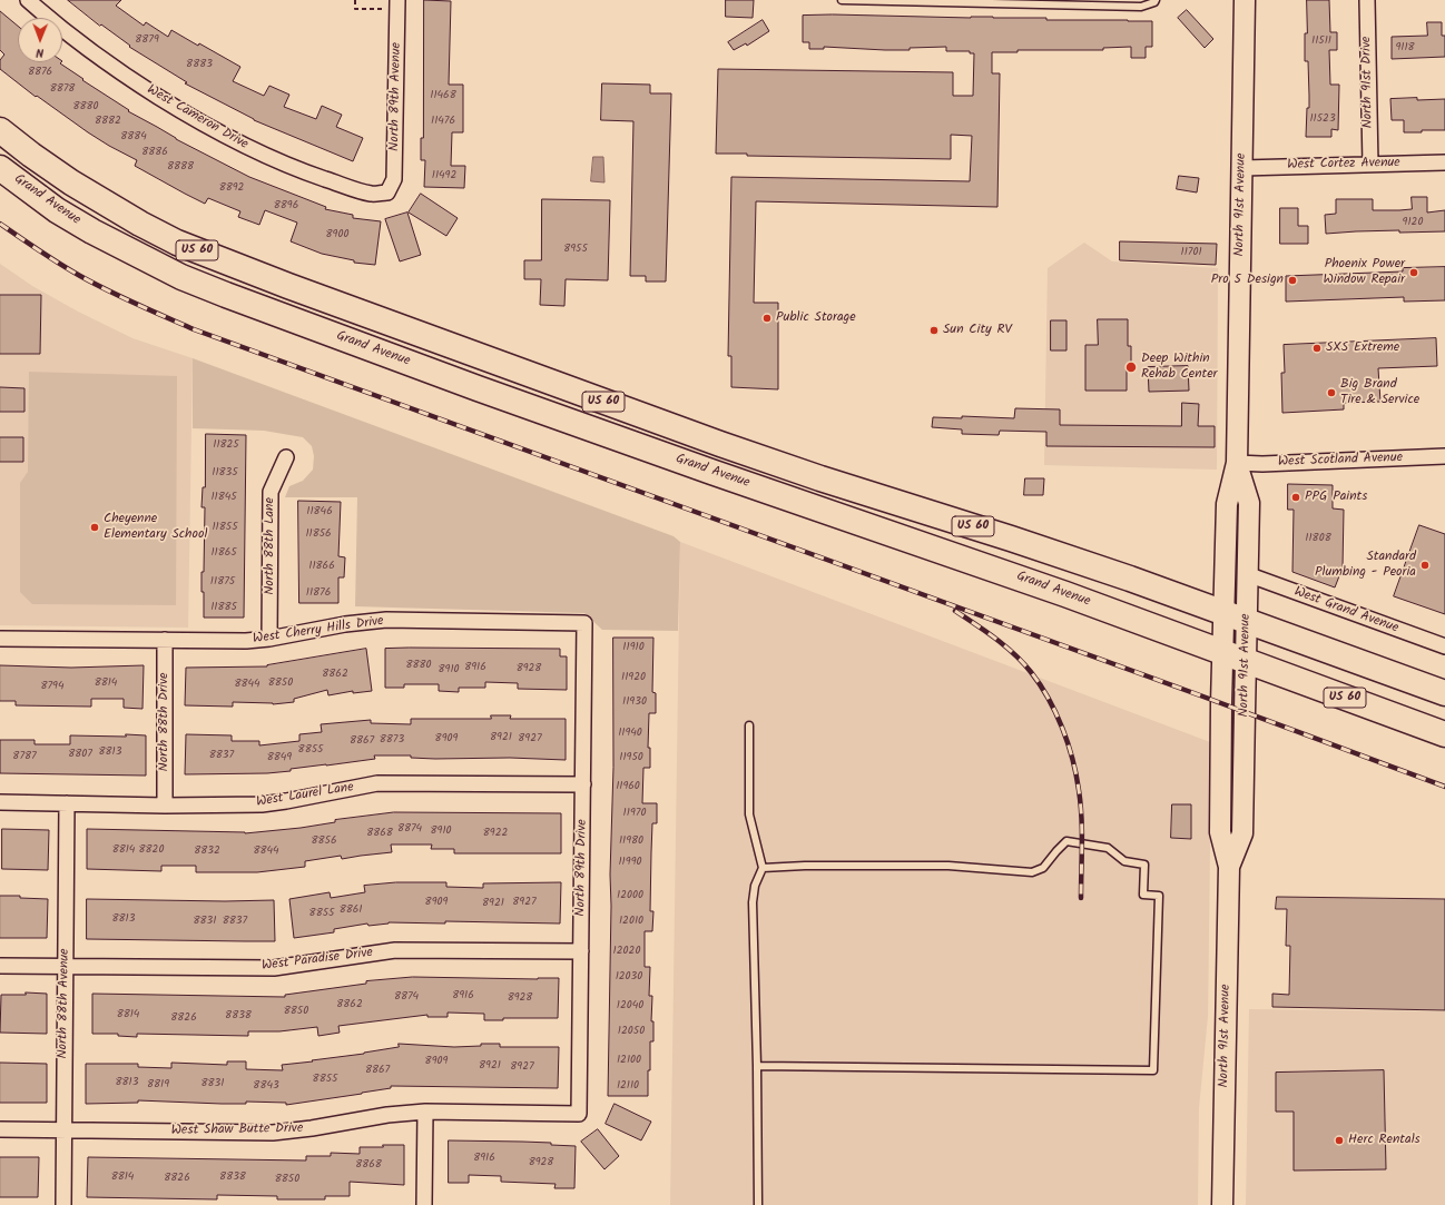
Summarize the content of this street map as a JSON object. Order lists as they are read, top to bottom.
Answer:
{
  "streets": {
    "highway": ["Grand Avenue", "US 60"],
    "main road": ["North 91st Avenue"],
    "street": [
      "North 91st Drive",
      "North 89th Avenue",
      "West Cameron Drive",
      "West Cortez Avenue",
      "West Scotland Avenue",
      "North 88th Lane",
      "West Grand Avenue",
      "West Cherry Hills Drive",
      "North 88th Drive",
      "West Laurel Lane",
      "North 89th Drive",
      "West Paradise Drive",
      "North 88th Avenue",
      "West Shaw Butte Drive"
    ]
  },
  "crossings": [
    ["North 91st Drive", "West Cortez Avenue"],
    ["North 89th Avenue", "West Cameron Drive"],
    ["West Cortez Avenue", "North 91st Avenue"],
    ["Grand Avenue", "North 91st Avenue"],
    ["North 91st Avenue", "US 60"],
    ["North 91st Avenue", "West Scotland Avenue"],
    ["North 91st Avenue", "West Grand Avenue"],
    ["North 88th Lane", "West Cherry Hills Drive"],
    ["West Cherry Hills Drive", "North 88th Drive"],
    ["West Cherry Hills Drive", "North 89th Drive"],
    ["North 88th Drive", "West Laurel Lane"],
    ["West Laurel Lane", "North 89th Drive"],
    ["West Laurel Lane", "North 88th Avenue"],
    ["North 89th Drive", "West Paradise Drive"],
    ["North 89th Drive", "West Shaw Butte Drive"],
    ["West Paradise Drive", "North 88th Avenue"],
    ["North 88th Avenue", "West Shaw Butte Drive"]
  ],
  "places": [
    "Phoenix Power Window Repair",
    "Pro 5 Design",
    "Public Storage",
    "Sun City RV",
    "SXS Extreme",
    "Deep Within Rehab Center",
    "Big Brand Tire & Service",
    "PPG Paints",
    "Cheyenne Elementary School",
    "Standard Plumbing - Peoria",
    "Herc Rentals"
  ],
  "house_numbers": [
    "8879",
    "11511",
    "9118",
    "8883",
    "8876",
    "8878",
    "11468",
    "8880",
    "11523",
    "8882",
    "11476",
    "8884",
    "8886",
    "8888",
    "11492",
    "8892",
    "8896",
    "9120",
    "8900",
    "8955",
    "11701",
    "11825",
    "11835",
    "11845",
    "11846",
    "11855",
    "11856",
    "11808",
    "11865",
    "11866",
    "11875",
    "11876",
    "11885",
    "11910",
    "8880",
    "8916",
    "8928",
    "8910",
    "8862",
    "11920",
    "8814",
    "8850",
    "8844",
    "8794",
    "11930",
    "11940",
    "8921",
    "8909",
    "8927",
    "8873",
    "8867",
    "8855",
    "8813",
    "8807",
    "8837",
    "8787",
    "8849",
    "11950",
    "11960",
    "11970",
    "8874",
    "8910",
    "8868",
    "8922",
    "8856",
    "11980",
    "8814",
    "8820",
    "8832",
    "8844",
    "11990",
    "12000",
    "8909",
    "8927",
    "8921",
    "8861",
    "8855",
    "8813",
    "8831",
    "8837",
    "12010",
    "12020",
    "12030",
    "8916",
    "8874",
    "8928",
    "8862",
    "12040",
    "8850",
    "8814",
    "8838",
    "8826",
    "12050",
    "12100",
    "8909",
    "8921",
    "8927",
    "8867",
    "8855",
    "8813",
    "8831",
    "8819",
    "8843",
    "12110",
    "8916",
    "8928",
    "8868",
    "8814",
    "8838",
    "8826",
    "8850"
  ],
  "north": "bottom"
}
